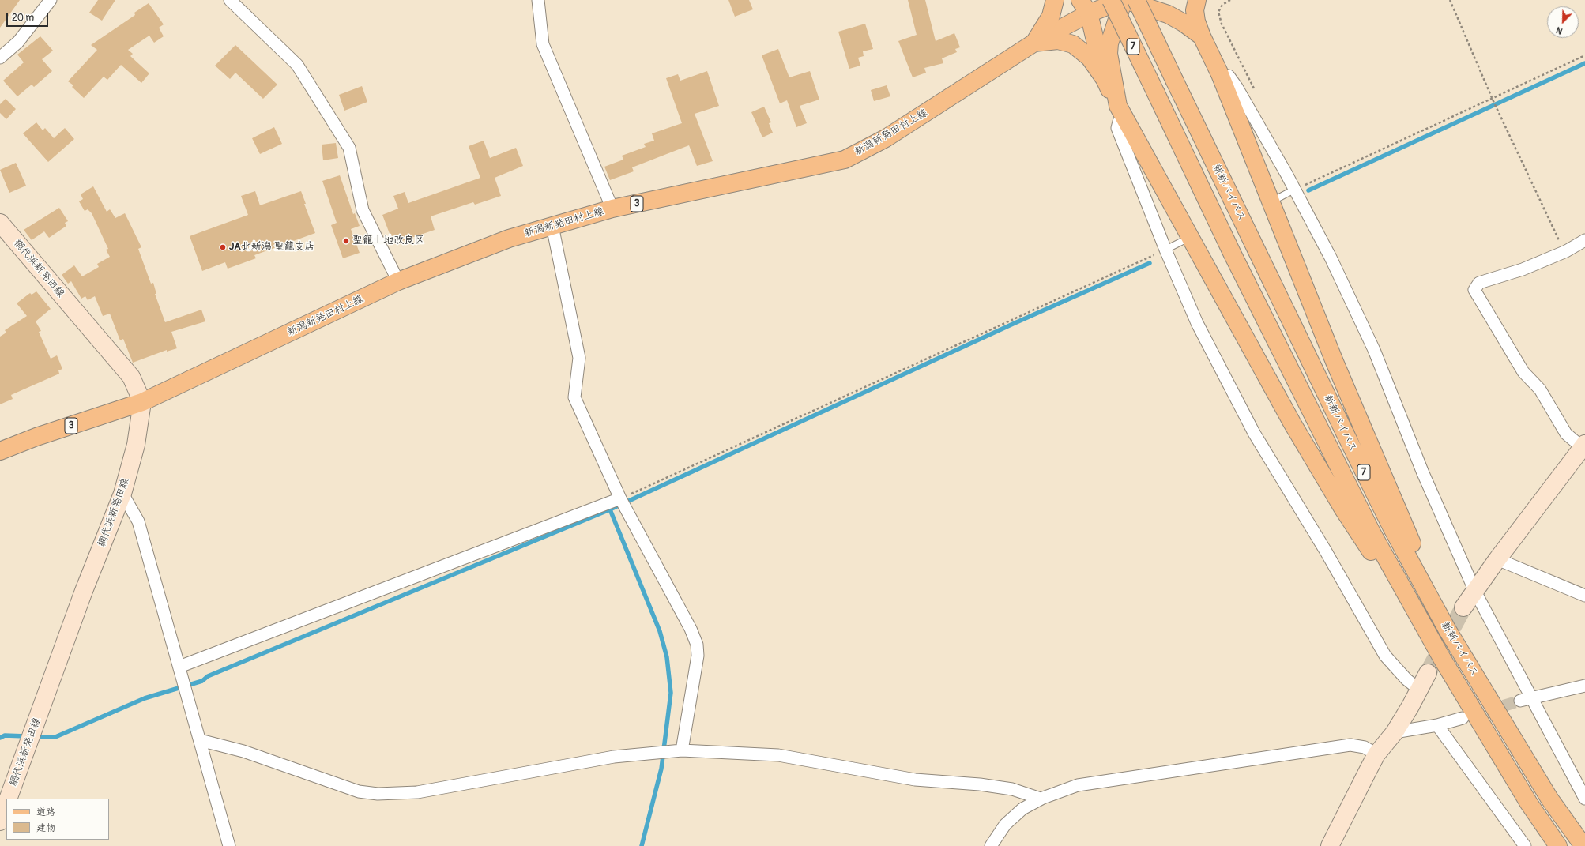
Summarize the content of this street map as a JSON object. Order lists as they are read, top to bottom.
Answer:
{
  "streets": {
    "main road": [
      "7",
      "新潟新発田村上線",
      "新新バイパス",
      "3",
      "網代浜新発田線"
    ]
  },
  "crossings": [
    ["新潟新発田村上線", "網代浜新発田線"]
  ],
  "places": ["聖籠土地改良区", "JA北新潟 聖籠支店"],
  "legend": ["道路", "建物"],
  "scale_bar": "20 m",
  "north": "bottom left"
}
